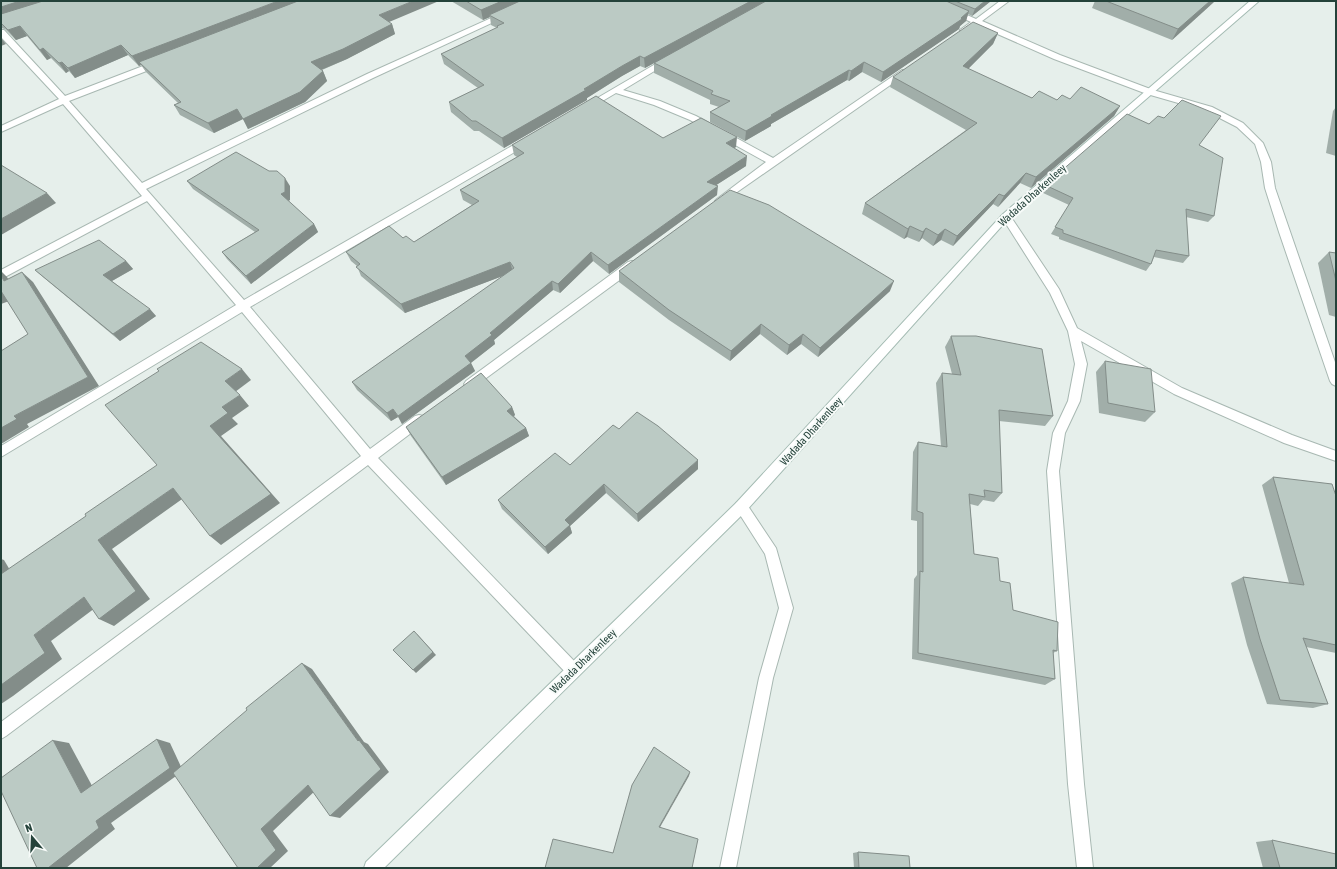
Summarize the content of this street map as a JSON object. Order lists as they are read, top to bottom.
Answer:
{
  "streets": {
    "street": ["Wadada Dharkenleey"]
  },
  "north": "top"
}
